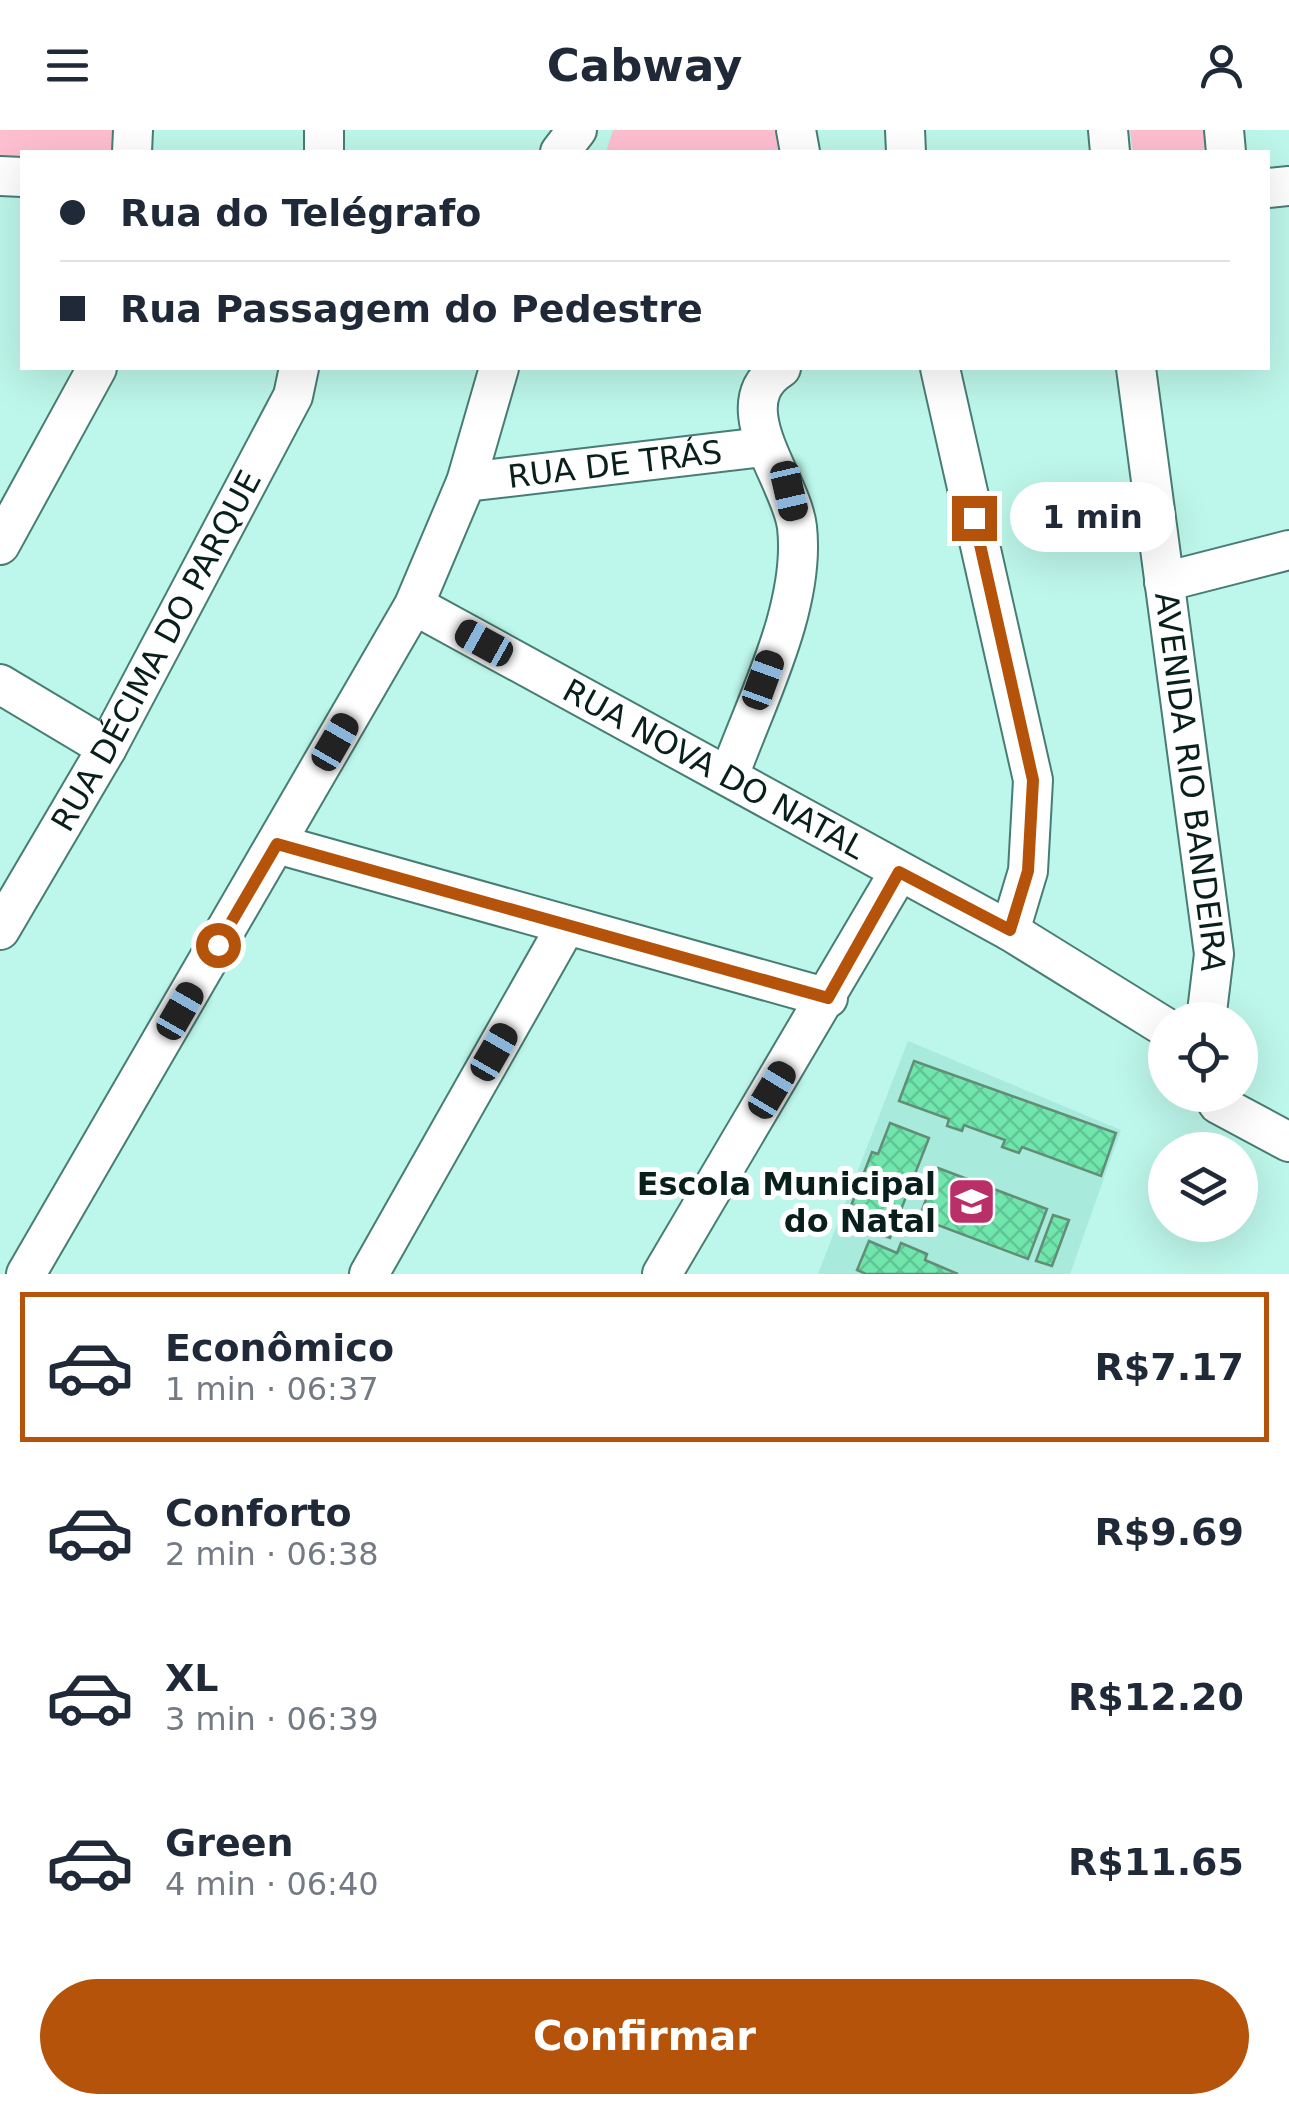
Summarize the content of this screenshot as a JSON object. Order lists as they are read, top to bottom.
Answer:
{
  "streets": {
    "street": [
      "RUA DE TRÁS",
      "RUA DÉCIMA DO PARQUE",
      "RUA NOVA DO NATAL",
      "AVENIDA RIO BANDEIRA"
    ]
  },
  "places": {
    "school or university": ["Escola Municipal do Natal"]
  },
  "page": {
    "header": "Cabway",
    "banner": ["Rua do Telégrafo", "Rua Passagem do Pedestre"],
    "bubble": "1 min",
    "list": [
      {
        "name": "Econômico",
        "note": "1 min · 06:37",
        "value": "R$7.17"
      },
      {
        "name": "Conforto",
        "note": "2 min · 06:38",
        "value": "R$9.69"
      },
      {
        "name": "XL",
        "note": "3 min · 06:39",
        "value": "R$12.20"
      },
      {
        "name": "Green",
        "note": "4 min · 06:40",
        "value": "R$11.65"
      }
    ],
    "buttons": "Confirmar"
  }
}
